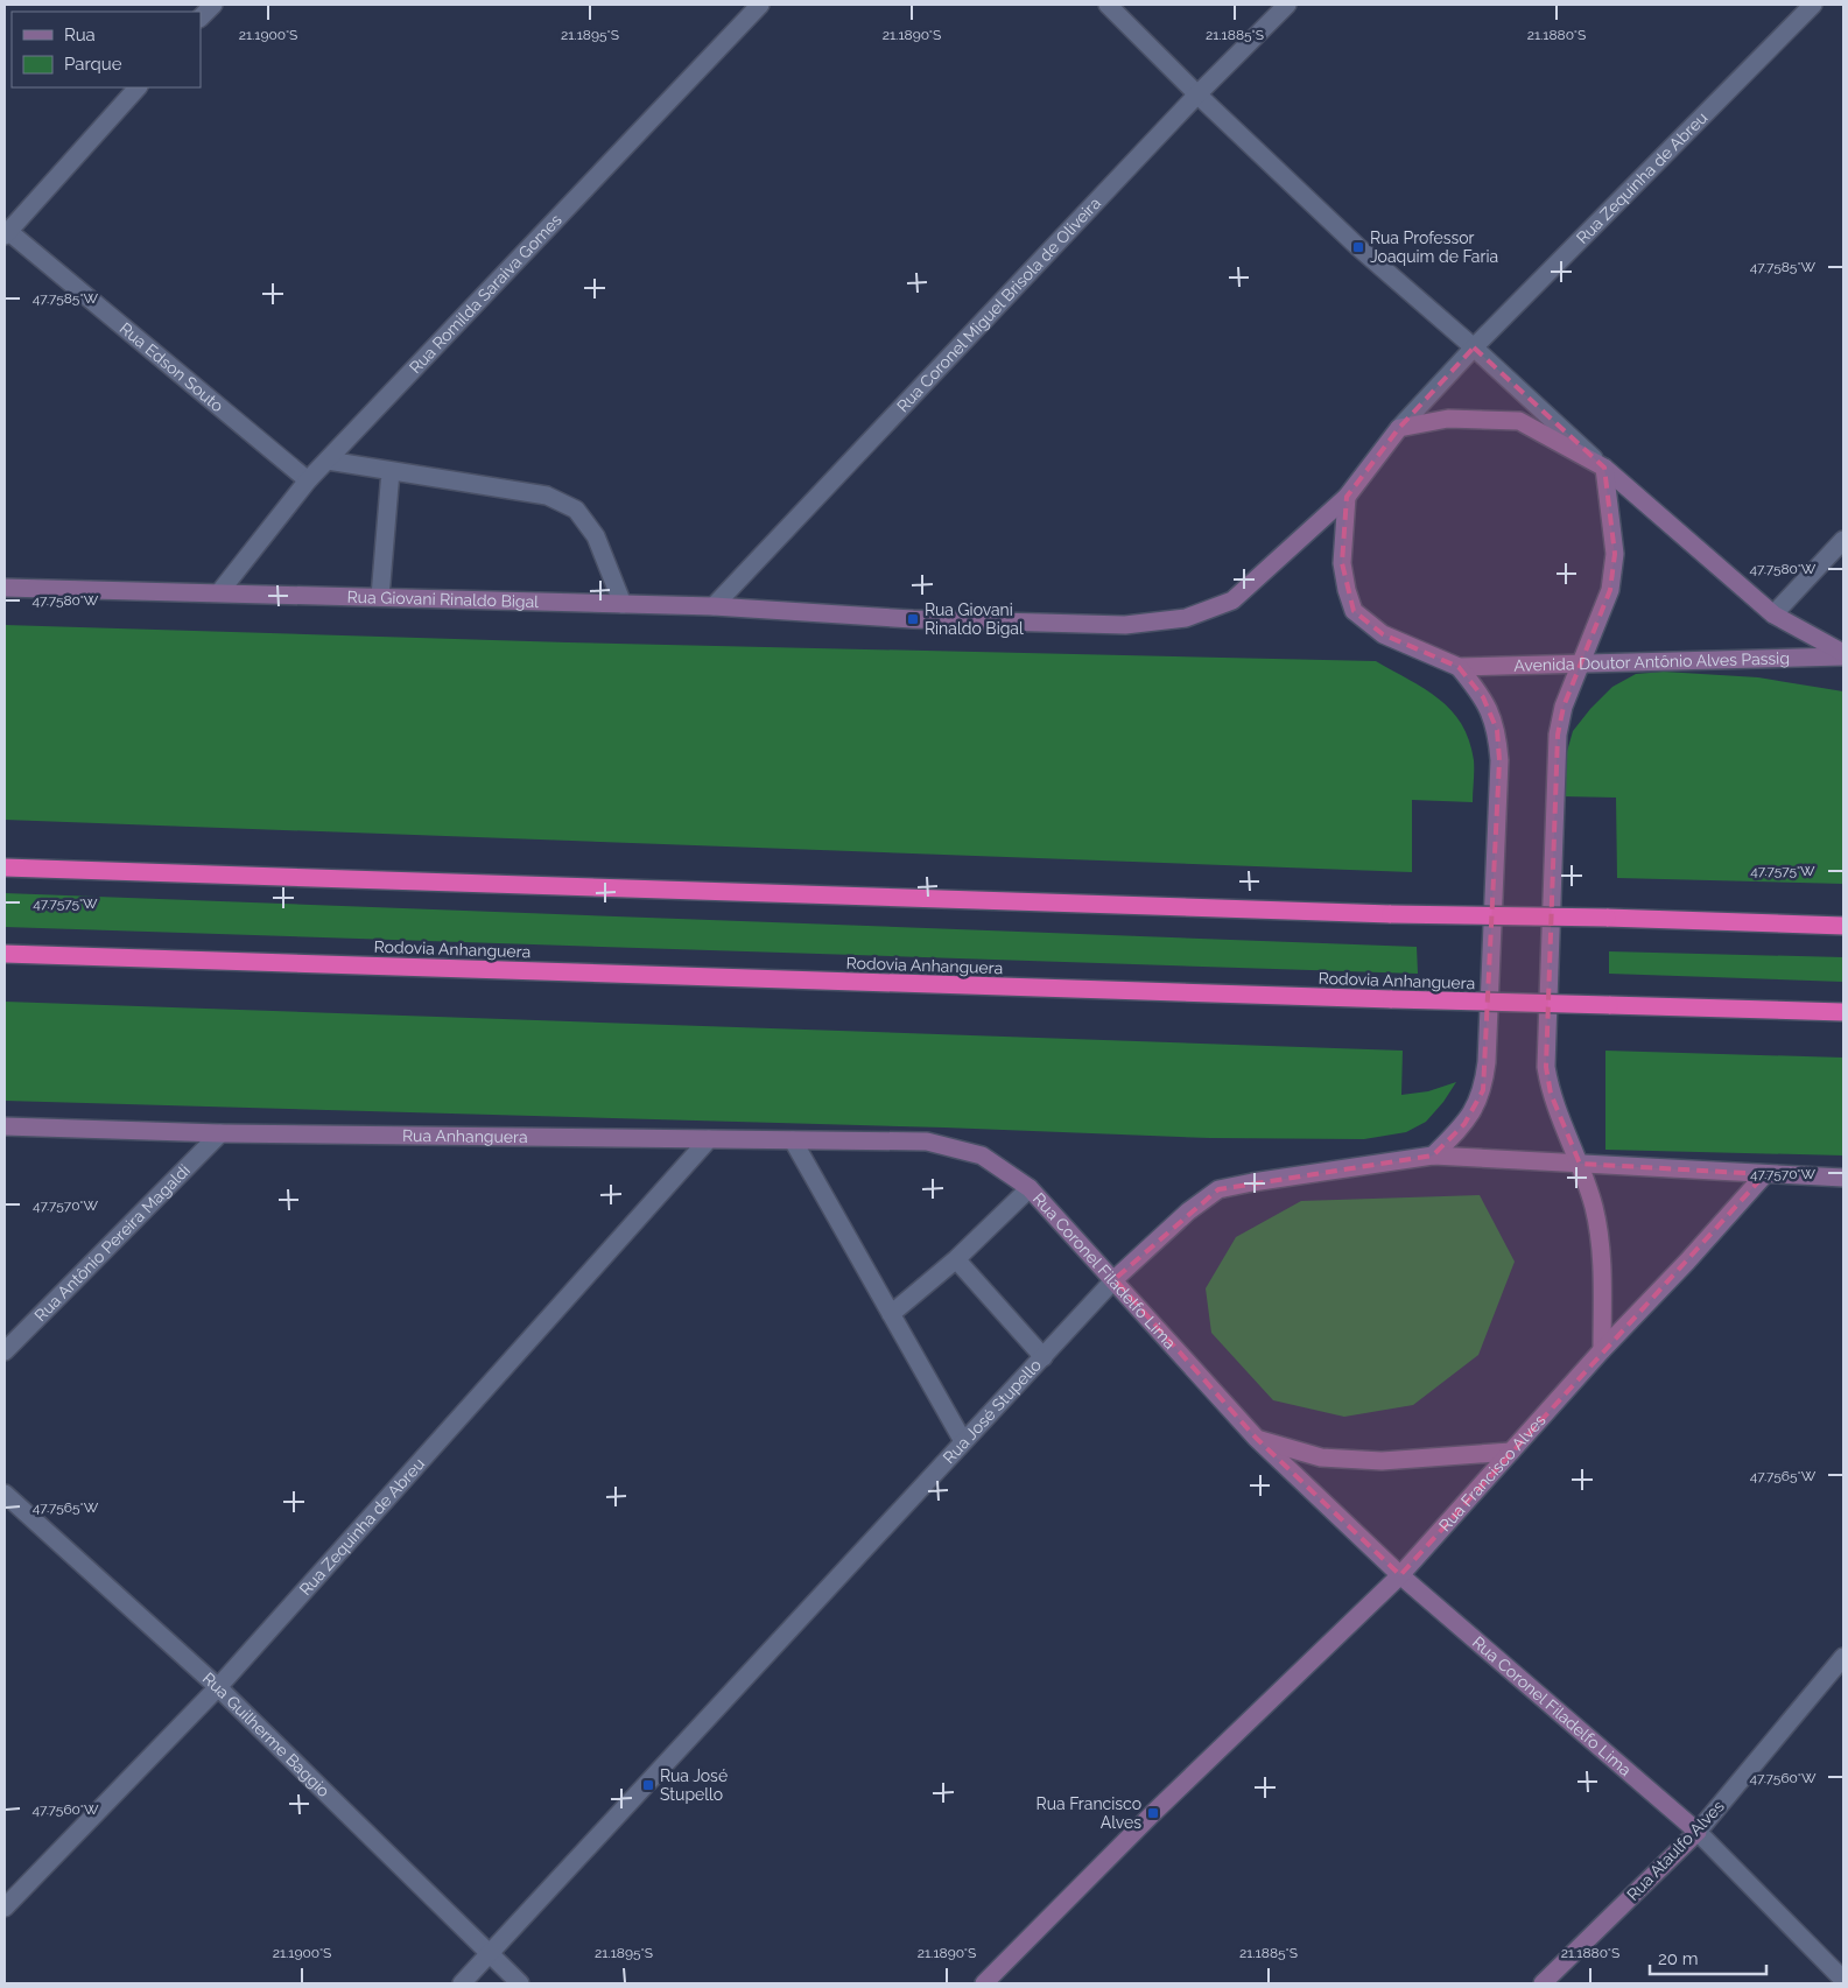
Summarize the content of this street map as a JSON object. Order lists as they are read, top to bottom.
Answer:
{
  "streets": {
    "highway": ["Rodovia Anhanguera"],
    "street": [
      "Rua Zequinha de Abreu",
      "Rua Romilda Saraiva Gomes",
      "Rua Coronel Miguel Brisola de Oliveira",
      "Rua Edson Souto",
      "Rua Giovani Rinaldo Bigal",
      "Avenida Doutor Antônio Alves Passig",
      "Rua Anhanguera",
      "Rua Antônio Pereira Magaldi",
      "Rua Coronel Filadelfo Lima",
      "Rua José Stupello",
      "Rua Francisco Alves",
      "Rua Guilherme Baggio",
      "Rua Ataulfo Alves"
    ]
  },
  "crossings": [
    ["Rua Zequinha de Abreu", "Rua Giovani Rinaldo Bigal"],
    ["Rua Zequinha de Abreu", "Rua Anhanguera"],
    ["Rua Zequinha de Abreu", "Rua Guilherme Baggio"],
    ["Rua Romilda Saraiva Gomes", "Rua Edson Souto"],
    ["Rua Romilda Saraiva Gomes", "Rua Giovani Rinaldo Bigal"],
    ["Rua Coronel Miguel Brisola de Oliveira", "Rua Giovani Rinaldo Bigal"],
    ["Rua Anhanguera", "Rua Antônio Pereira Magaldi"],
    ["Rua Anhanguera", "Rua Coronel Filadelfo Lima"],
    ["Rua Coronel Filadelfo Lima", "Rua José Stupello"],
    ["Rua Coronel Filadelfo Lima", "Rua Francisco Alves"],
    ["Rua Coronel Filadelfo Lima", "Rua Ataulfo Alves"],
    ["Rua José Stupello", "Rua Guilherme Baggio"]
  ],
  "places": {
    "transit": [
      "Rua Professor Joaquim de Faria",
      "Rua Giovani Rinaldo Bigal",
      "Rua José Stupello",
      "Rua Francisco Alves"
    ]
  },
  "legend": ["Rua", "Parque"],
  "scale_bar": "20 m",
  "coordinates": [
    "21.1900°S",
    "21.1895°S",
    "21.1890°S",
    "21.1885°S",
    "21.1880°S",
    "47.7585°W",
    "47.7580°W",
    "47.7575°W",
    "47.7570°W",
    "47.7565°W",
    "47.7560°W"
  ]
}
